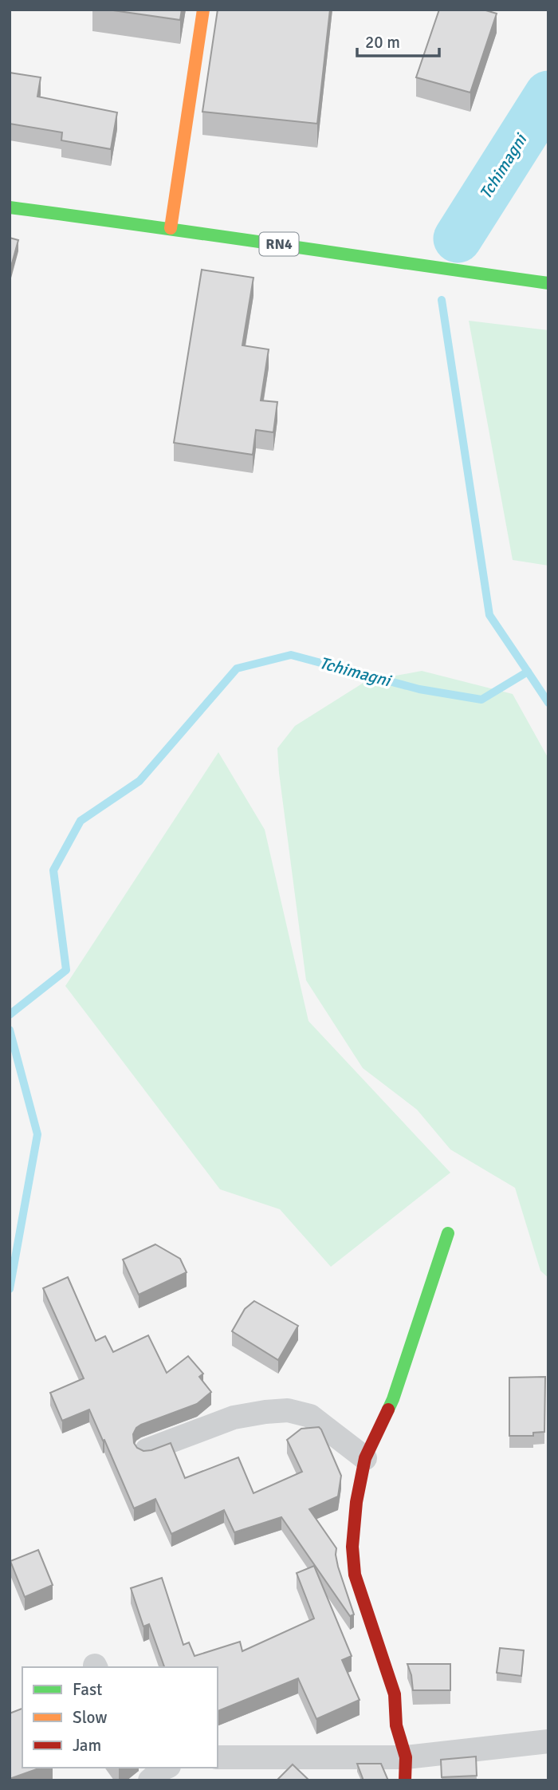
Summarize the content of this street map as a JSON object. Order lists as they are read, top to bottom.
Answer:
{
  "streets": {
    "main road": ["RN4"]
  },
  "water": ["Tchimagni"],
  "legend": ["Fast", "Slow", "Jam"],
  "scale_bar": "20 m"
}
